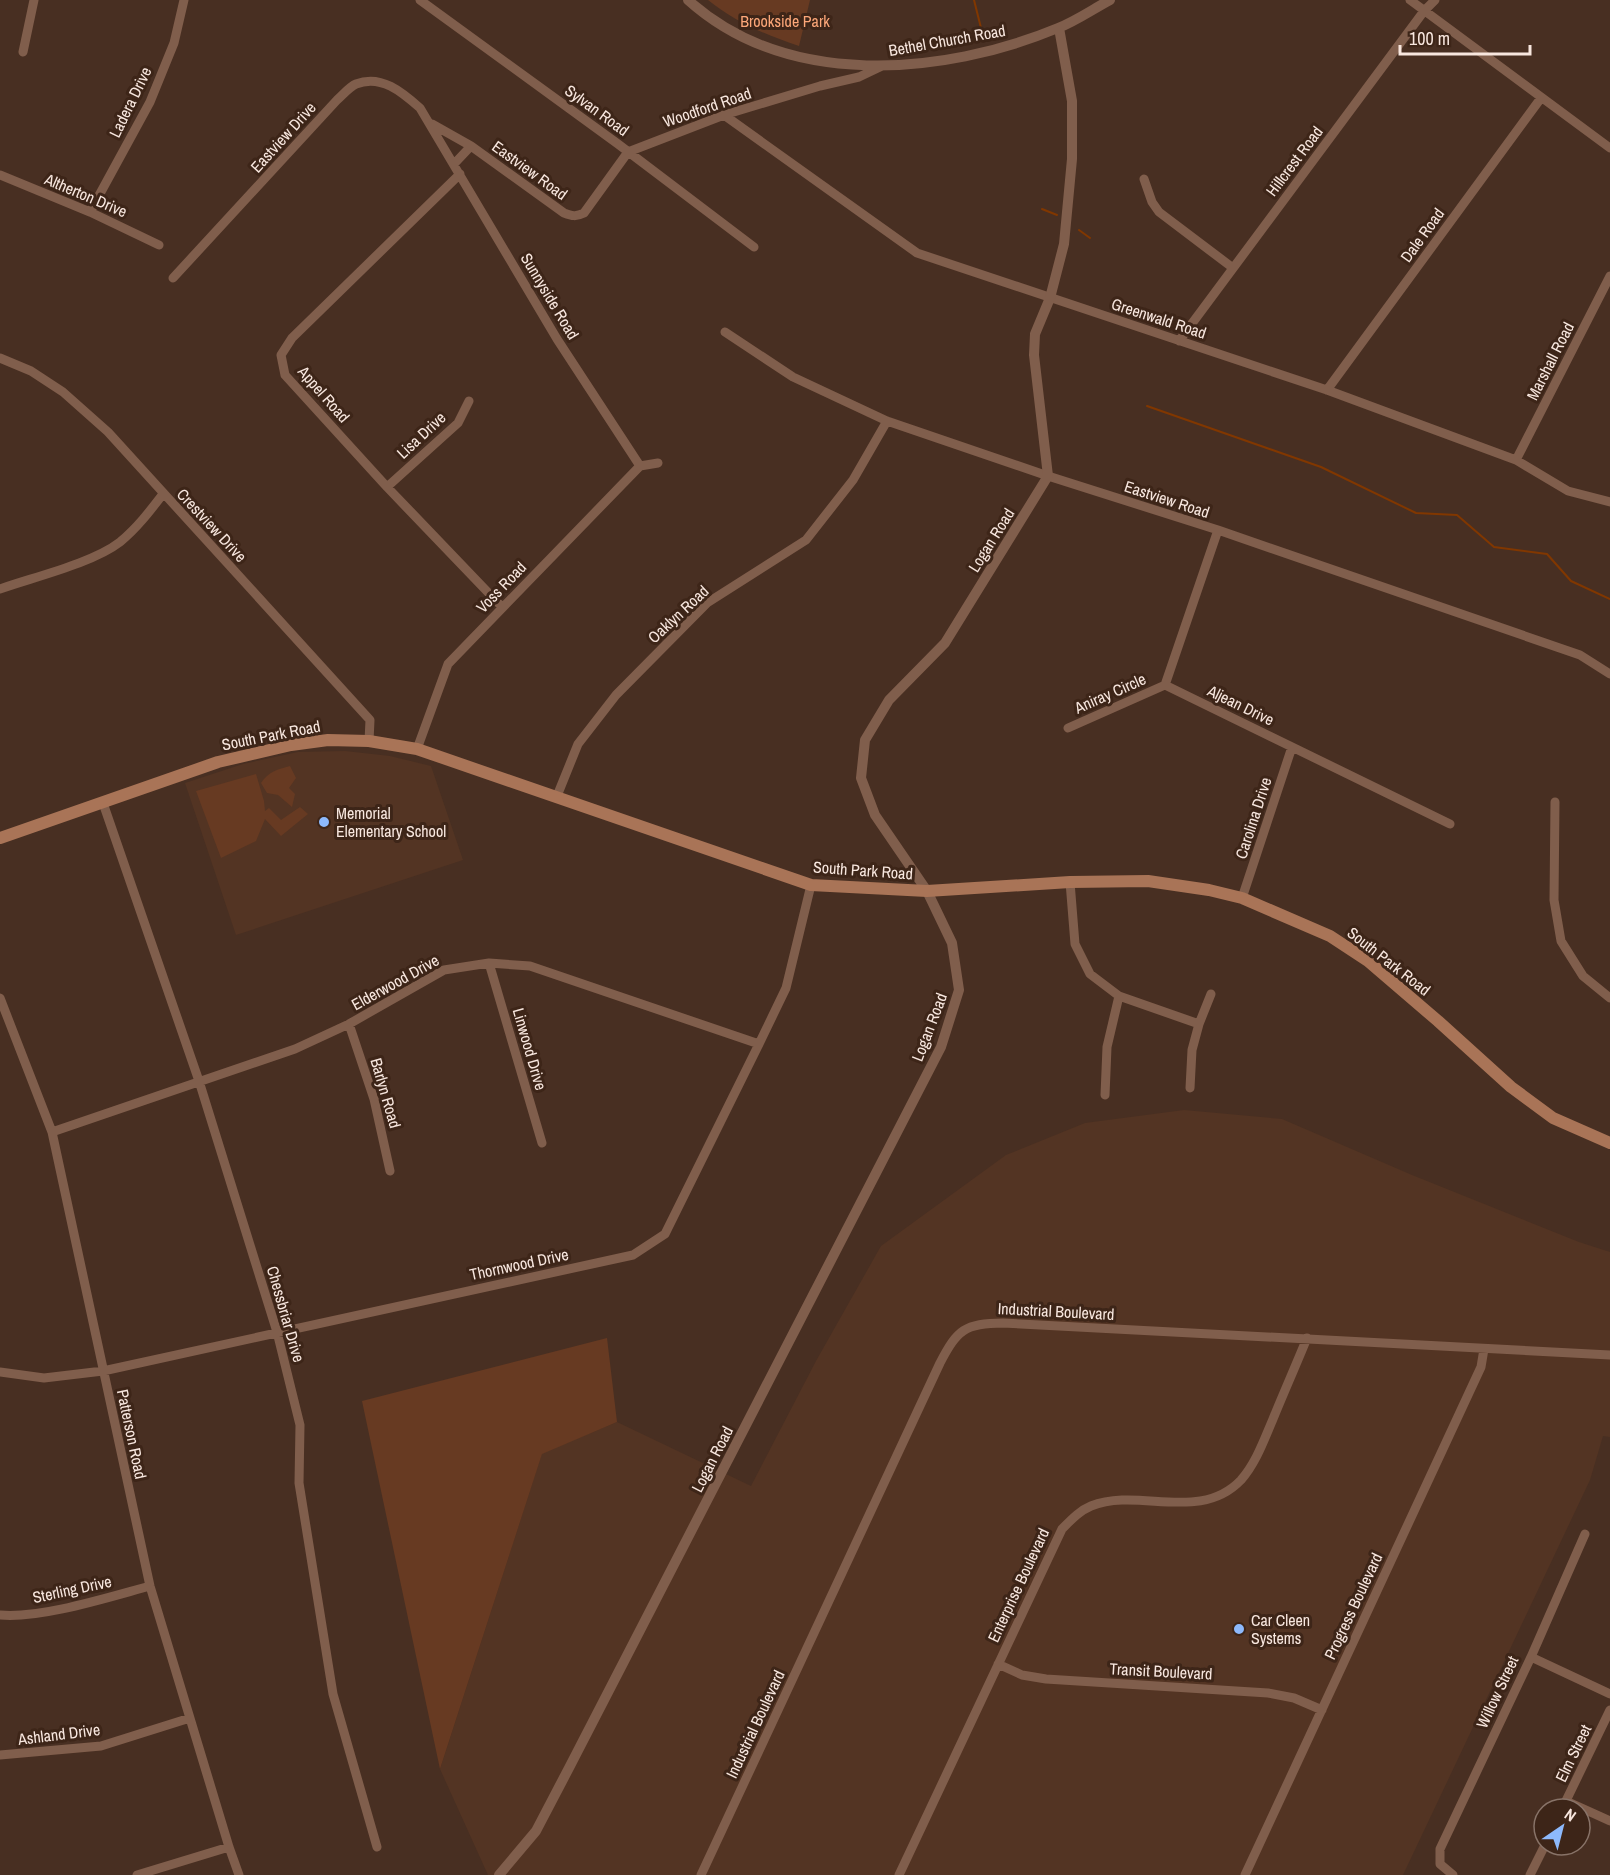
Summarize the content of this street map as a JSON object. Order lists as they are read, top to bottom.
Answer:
{
  "streets": {
    "main road": ["South Park Road"],
    "street": [
      "Bethel Church Road",
      "Ladera Drive",
      "Woodford Road",
      "Sylvan Road",
      "Eastview Drive",
      "Hillcrest Road",
      "Eastview Road",
      "Altherton Drive",
      "Dale Road",
      "Sunnyside Road",
      "Greenwald Road",
      "Marshall Road",
      "Appel Road",
      "Lisa Drive",
      "Crestview Drive",
      "Logan Road",
      "Voss Road",
      "Oaklyn Road",
      "Aniray Circle",
      "Aljean Drive",
      "Carolina Drive",
      "Elderwood Drive",
      "Linwood Drive",
      "Barlyn Road",
      "Thornwood Drive",
      "Industrial Boulevard",
      "Chessbriar Drive",
      "Patterson Road",
      "Enterprise Boulevard",
      "Sterling Drive",
      "Progress Boulevard",
      "Transit Boulevard",
      "Willow Street",
      "Ashland Drive",
      "Elm Street"
    ]
  },
  "crossings": [
    ["Bethel Church Road", "Woodford Road"],
    ["Ladera Drive", "Altherton Drive"],
    ["Woodford Road", "Sylvan Road"],
    ["Woodford Road", "Eastview Road"],
    ["Woodford Road", "Greenwald Road"],
    ["Sylvan Road", "Eastview Road"],
    ["Eastview Drive", "Eastview Road"],
    ["Eastview Drive", "Sunnyside Road"],
    ["Hillcrest Road", "Greenwald Road"],
    ["Eastview Road", "Sunnyside Road"],
    ["Eastview Road", "Logan Road"],
    ["Eastview Road", "Oaklyn Road"],
    ["Dale Road", "Greenwald Road"],
    ["Sunnyside Road", "Appel Road"],
    ["Sunnyside Road", "Voss Road"],
    ["Greenwald Road", "Marshall Road"],
    ["Appel Road", "Lisa Drive"],
    ["Appel Road", "Voss Road"],
    ["Crestview Drive", "South Park Road"],
    ["Logan Road", "South Park Road"],
    ["Voss Road", "South Park Road"],
    ["Oaklyn Road", "South Park Road"],
    ["Aniray Circle", "Aljean Drive"],
    ["Aljean Drive", "Carolina Drive"],
    ["South Park Road", "Carolina Drive"],
    ["South Park Road", "Thornwood Drive"],
    ["South Park Road", "Chessbriar Drive"],
    ["Elderwood Drive", "Linwood Drive"],
    ["Elderwood Drive", "Barlyn Road"],
    ["Elderwood Drive", "Thornwood Drive"],
    ["Elderwood Drive", "Chessbriar Drive"],
    ["Elderwood Drive", "Patterson Road"],
    ["Thornwood Drive", "Chessbriar Drive"],
    ["Thornwood Drive", "Patterson Road"],
    ["Industrial Boulevard", "Enterprise Boulevard"],
    ["Industrial Boulevard", "Progress Boulevard"],
    ["Patterson Road", "Sterling Drive"],
    ["Patterson Road", "Ashland Drive"],
    ["Enterprise Boulevard", "Transit Boulevard"],
    ["Progress Boulevard", "Transit Boulevard"]
  ],
  "parks": ["Brookside Park"],
  "places": ["Memorial Elementary School", "Car Cleen Systems"],
  "scale_bar": "100 m",
  "north": "top right"
}
